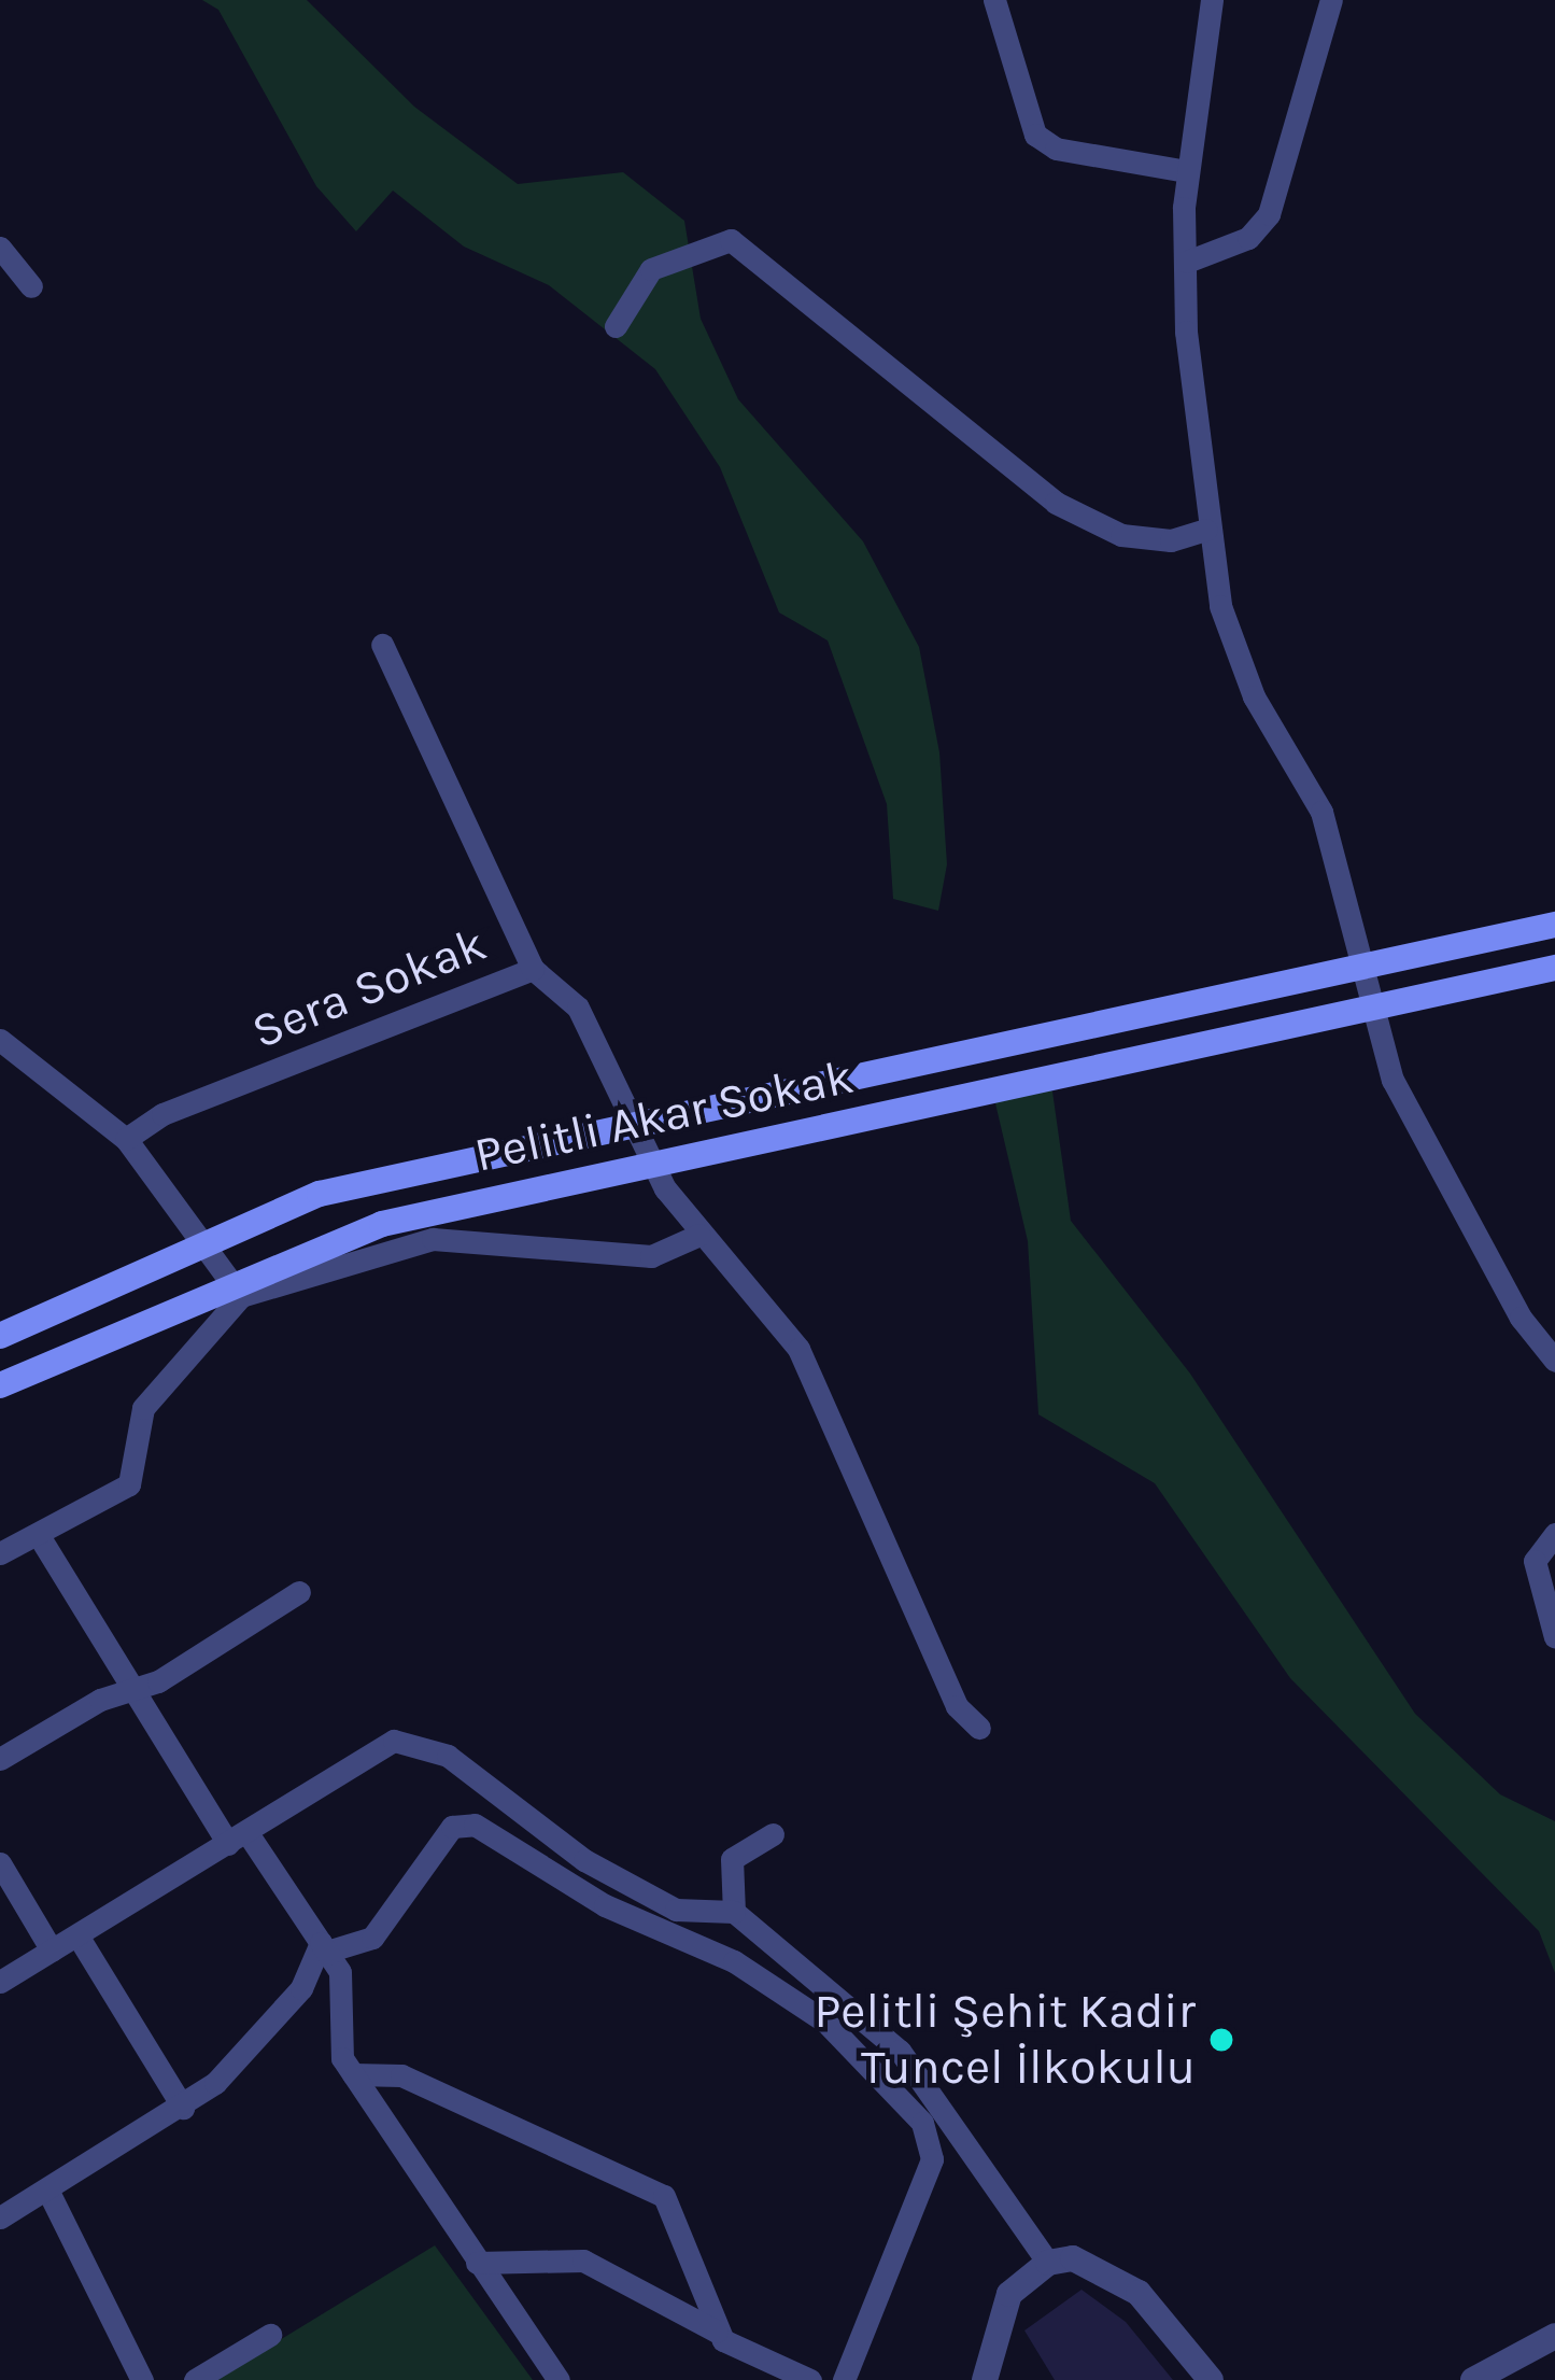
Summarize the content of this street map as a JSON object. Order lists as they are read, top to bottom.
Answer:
{
  "streets": {
    "main road": ["Pelitli Akar Sokak"],
    "street": ["Sera Sokak"]
  },
  "places": ["Pelitli Şehit Kadir Tuncel İlkokulu"]
}
